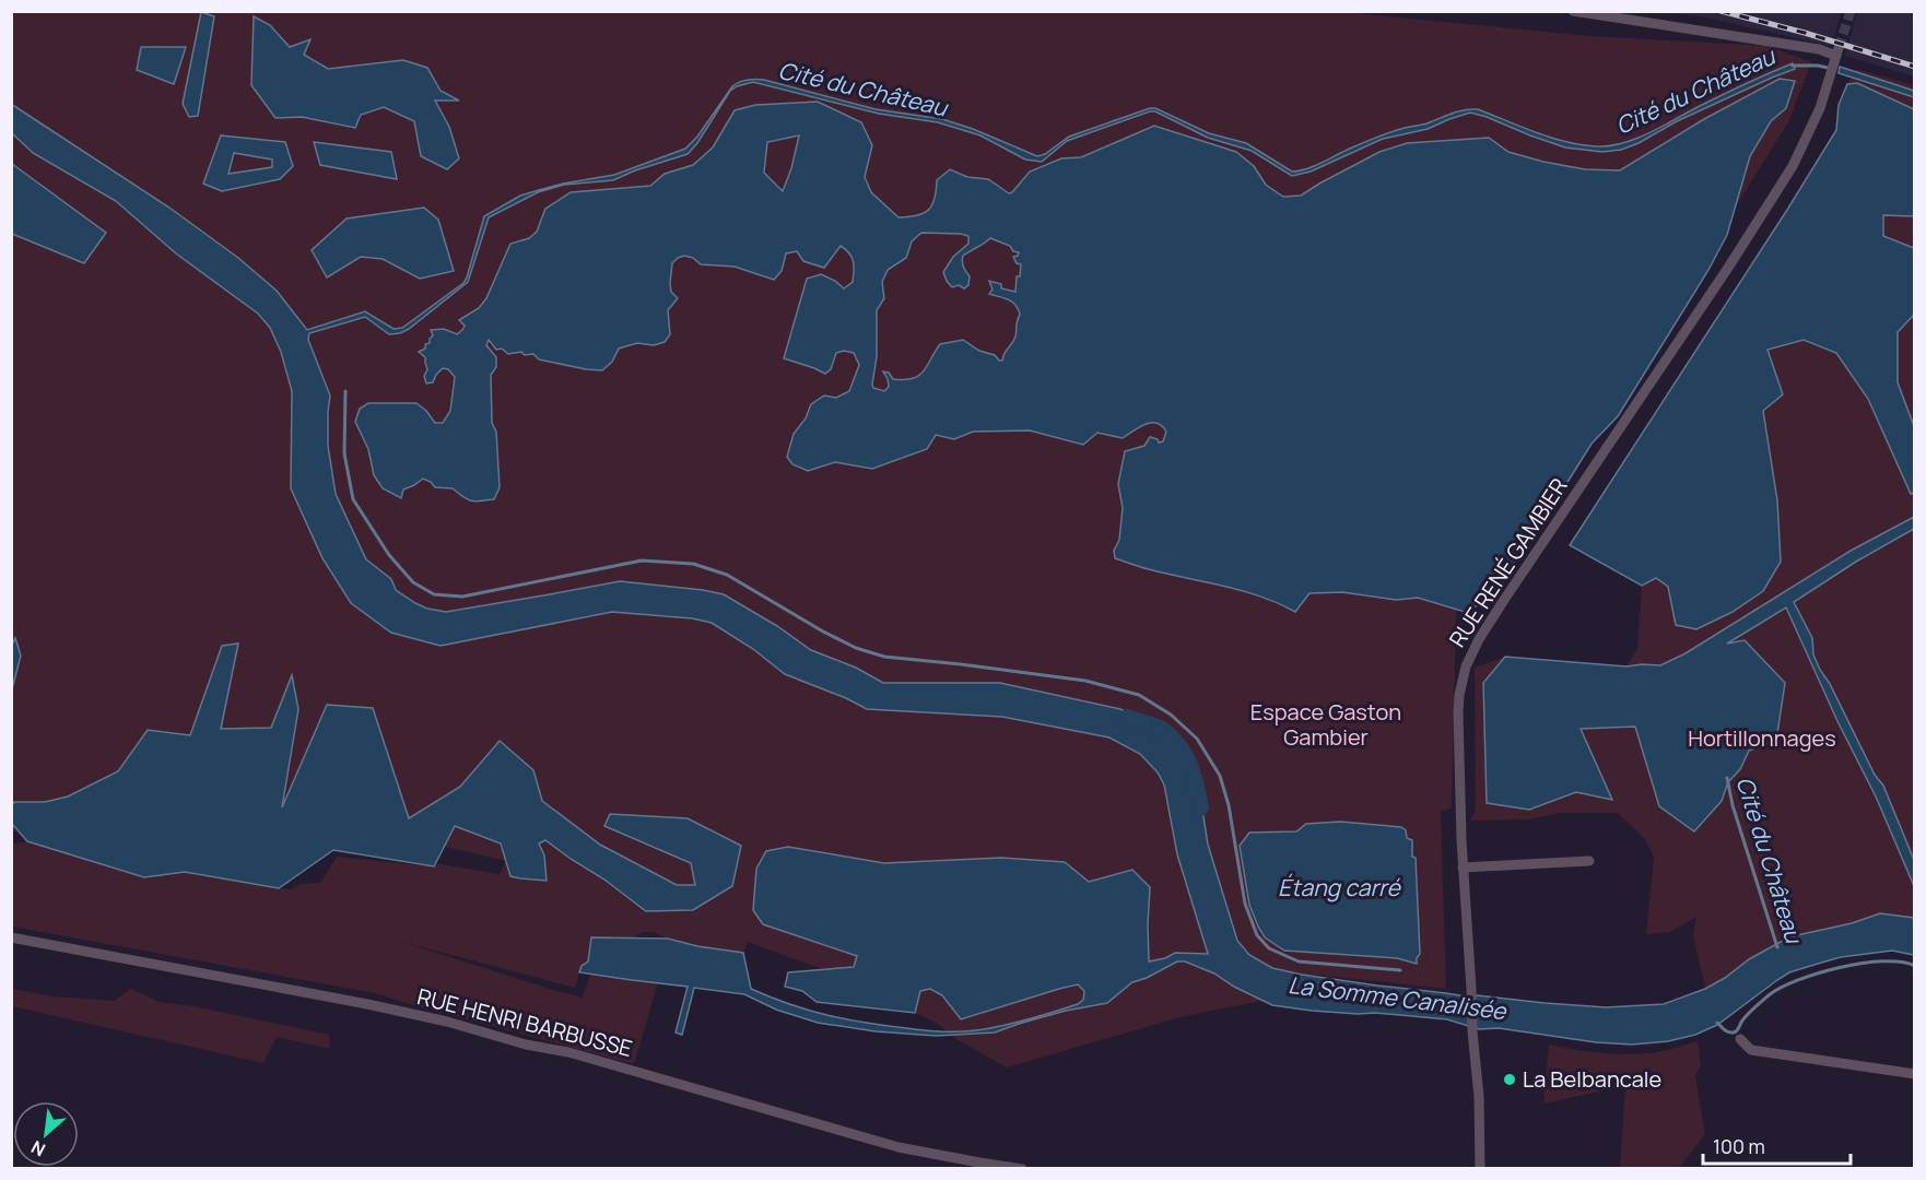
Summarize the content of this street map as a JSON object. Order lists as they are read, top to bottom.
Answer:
{
  "streets": {
    "street": ["RUE RENÉ GAMBIER", "RUE HENRI BARBUSSE"]
  },
  "water": ["Cité du Château", "Étang carré", "La Somme Canalisée"],
  "parks": ["Espace Gaston Gambier", "Hortillonnages"],
  "places": ["La Belbancale"],
  "scale_bar": "100 m",
  "north": "bottom left"
}
